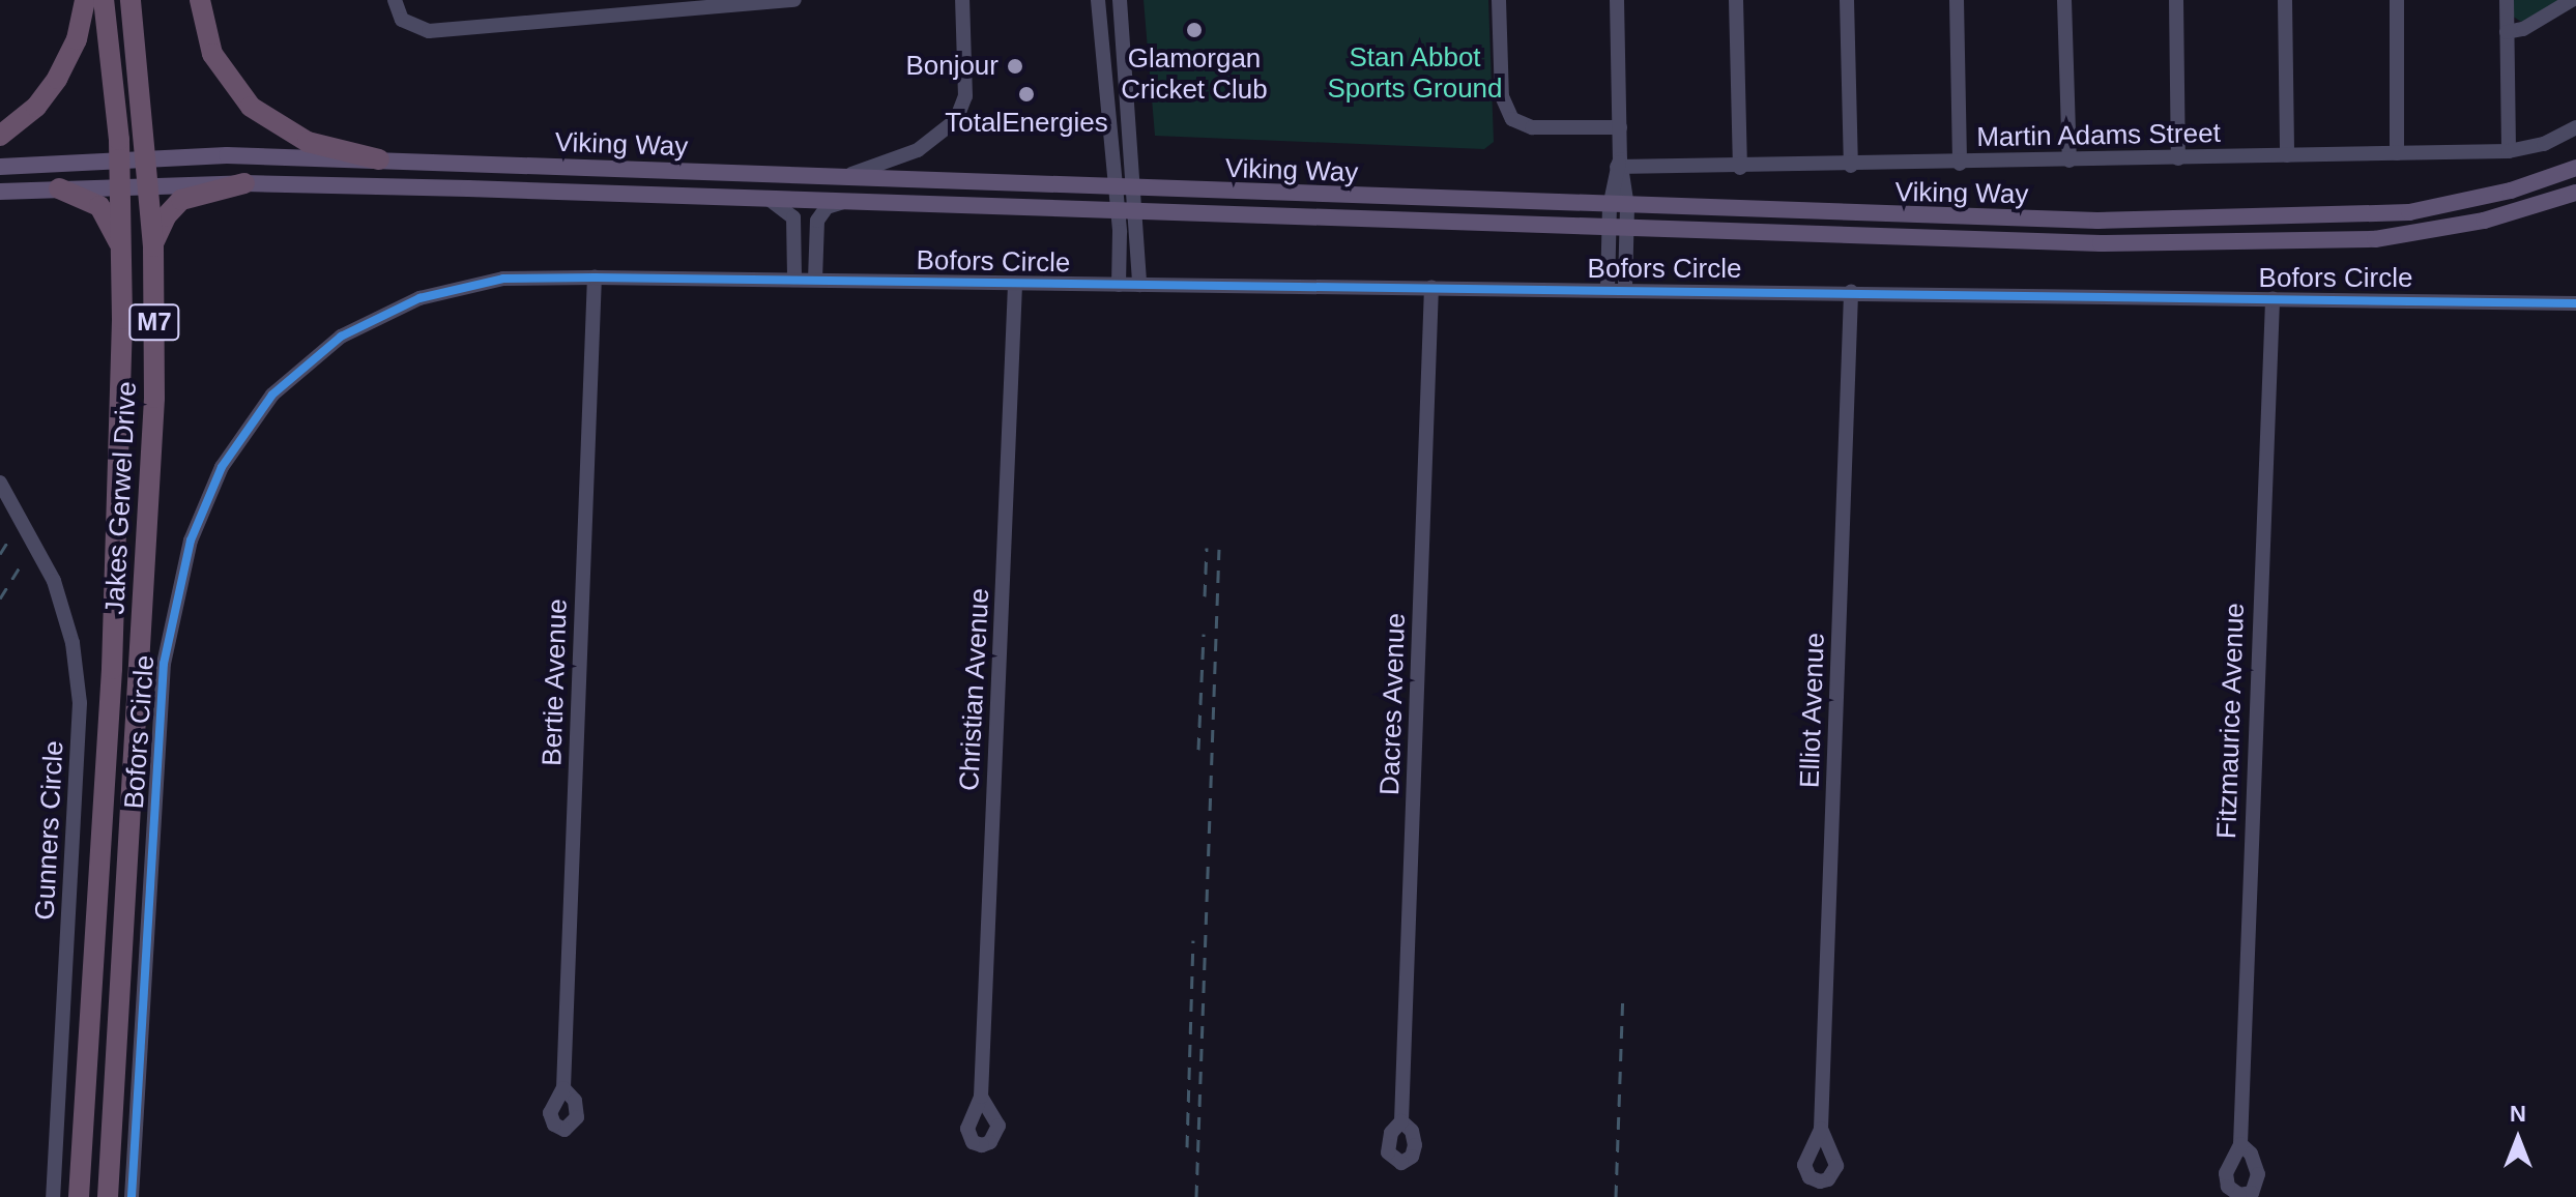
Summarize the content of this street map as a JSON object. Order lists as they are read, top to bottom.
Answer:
{
  "streets": {
    "highway": ["M7", "Jakes Gerwel Drive"],
    "main road": ["Viking Way"],
    "street": [
      "Martin Adams Street",
      "Bofors Circle",
      "Bertie Avenue",
      "Christian Avenue",
      "Dacres Avenue",
      "Elliot Avenue",
      "Fitzmaurice Avenue",
      "Gunners Circle"
    ]
  },
  "crossings": [
    ["Viking Way", "Jakes Gerwel Drive"],
    ["Bofors Circle", "Bertie Avenue"],
    ["Bofors Circle", "Christian Avenue"],
    ["Bofors Circle", "Dacres Avenue"],
    ["Bofors Circle", "Elliot Avenue"],
    ["Bofors Circle", "Fitzmaurice Avenue"]
  ],
  "parks": ["Stan Abbot Sports Ground"],
  "places": ["Glamorgan Cricket Club", "Bonjour", "TotalEnergies"],
  "north": "top"
}
